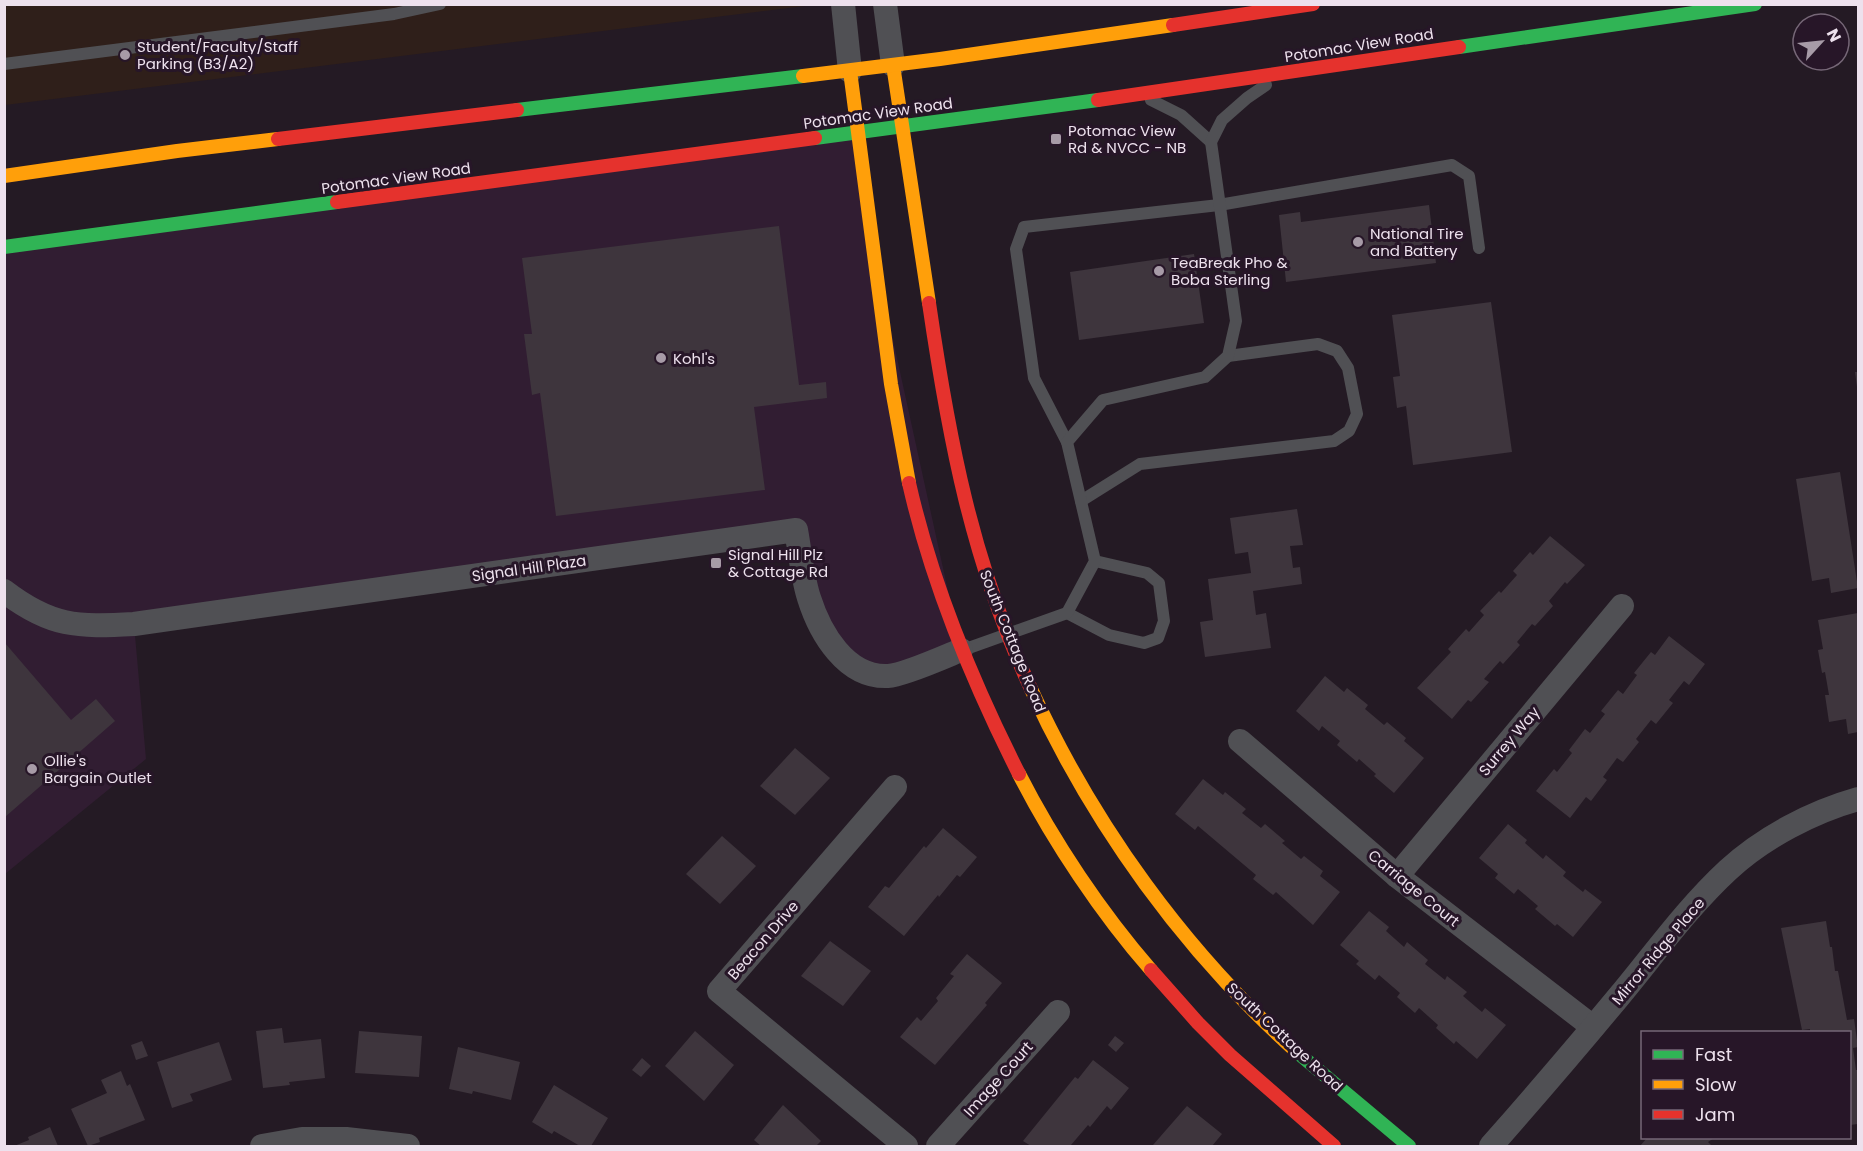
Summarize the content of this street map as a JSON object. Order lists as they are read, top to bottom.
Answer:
{
  "streets": {
    "main road": ["Potomac View Road", "South Cottage Road"],
    "street": [
      "Signal Hill Plaza",
      "Surrey Way",
      "Carriage Court",
      "Beacon Drive",
      "Mirror Ridge Place",
      "Image Court"
    ]
  },
  "crossings": [
    ["Potomac View Road", "South Cottage Road"],
    ["Surrey Way", "Carriage Court"],
    ["Carriage Court", "Mirror Ridge Place"]
  ],
  "places": {
    "other": [
      "Student/Faculty/Staff Parking (B3/A2)",
      "National Tire and Battery",
      "TeaBreak Pho & Boba Sterling",
      "Kohl's",
      "Ollie's Bargain Outlet"
    ],
    "transit": ["Potomac View Rd & NVCC - NB", "Signal Hill Plz & Cottage Rd"]
  },
  "legend": ["Fast", "Slow", "Jam"],
  "north": "top right"
}
